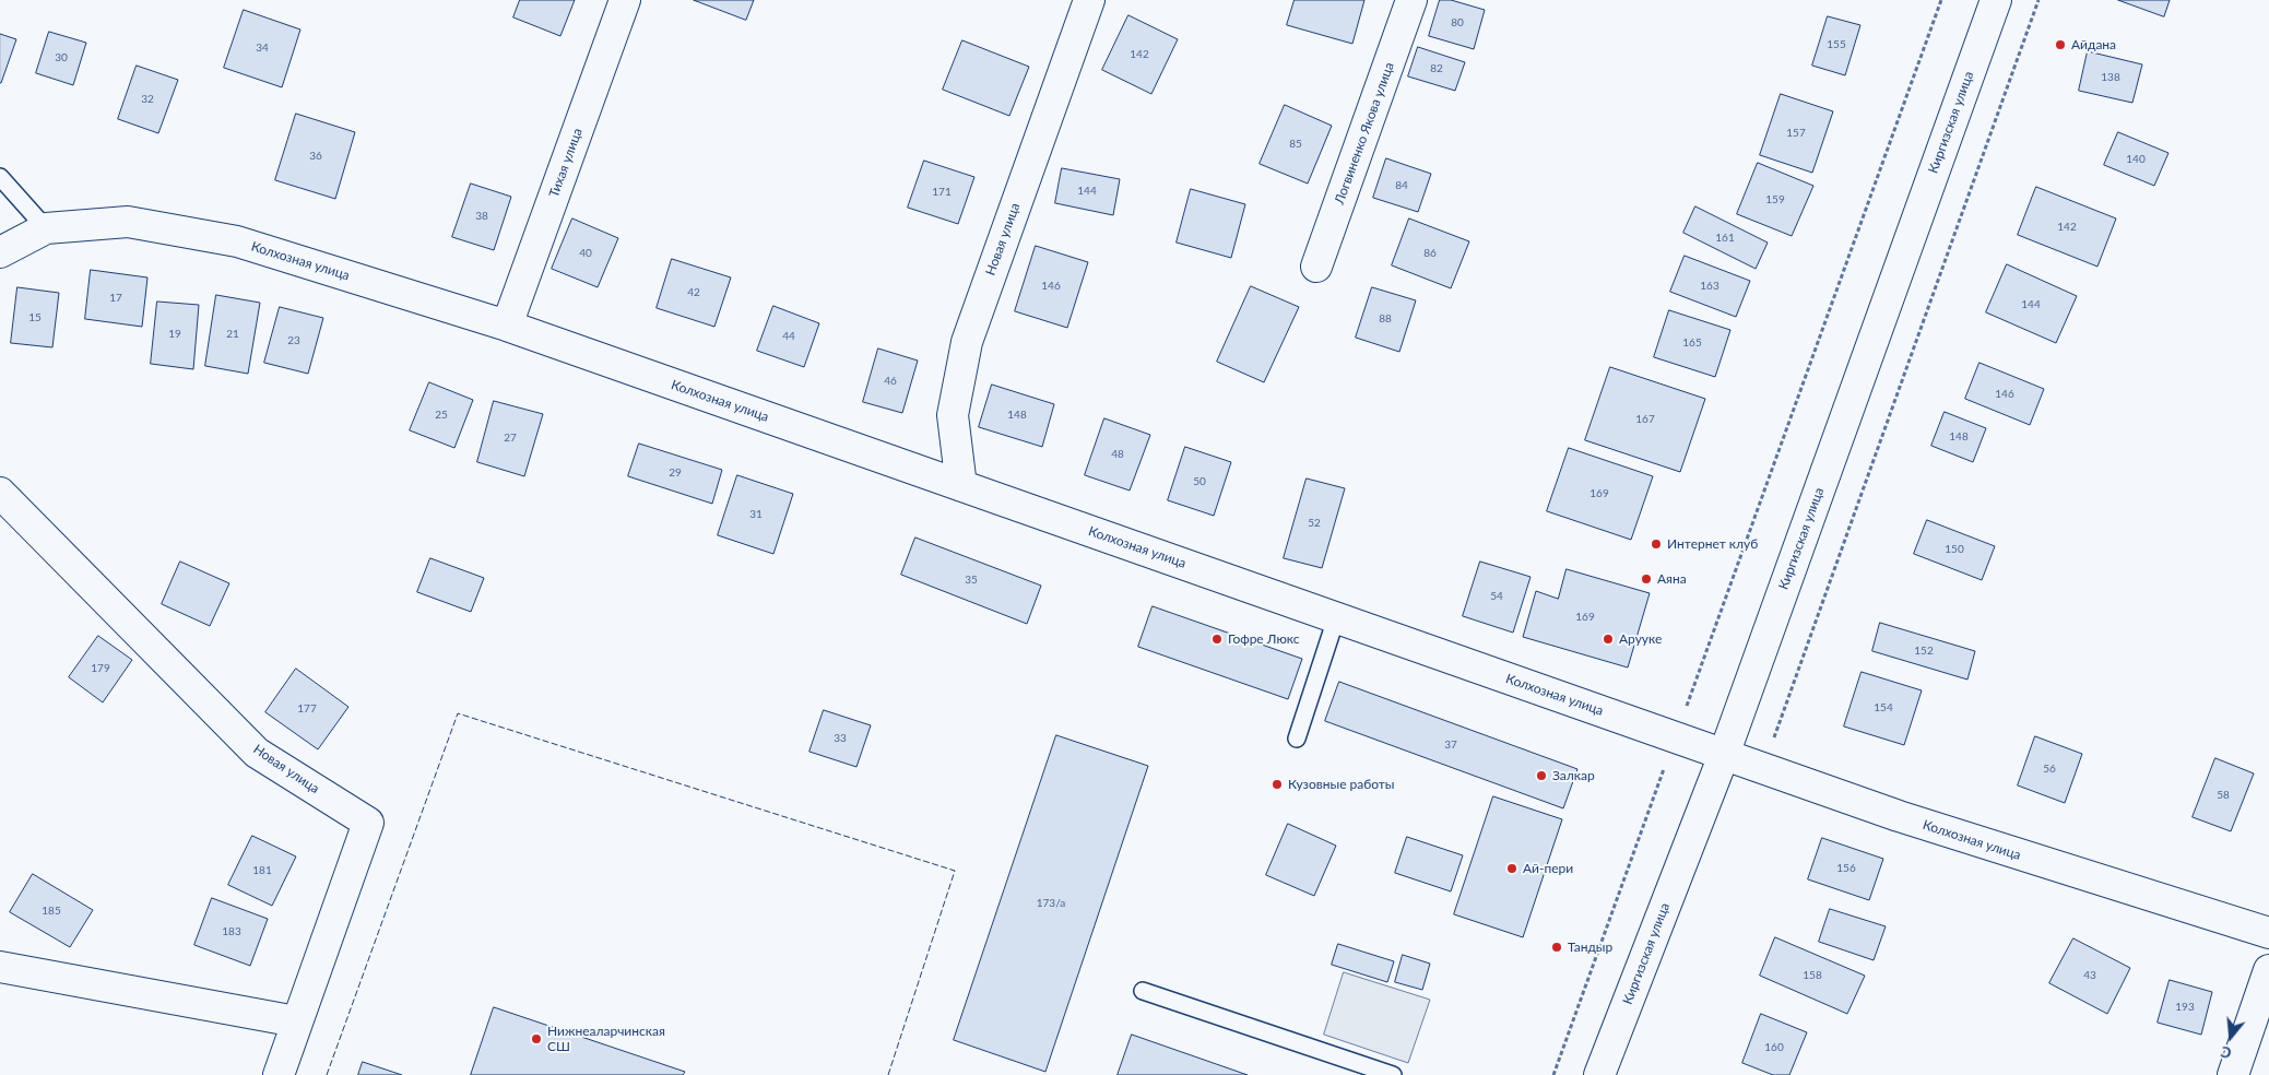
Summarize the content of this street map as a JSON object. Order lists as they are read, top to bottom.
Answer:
{
  "streets": {
    "street": [
      "Киргизская улица",
      "Логвиненко Якова улица",
      "Тихая улица",
      "Новая улица",
      "Колхозная улица"
    ]
  },
  "crossings": [
    ["Киргизская улица", "Колхозная улица"],
    ["Тихая улица", "Колхозная улица"],
    ["Новая улица", "Колхозная улица"]
  ],
  "places": [
    "Айдана",
    "Интернет клуб",
    "Аяна",
    "Гофре Люкс",
    "Арууке",
    "Залкар",
    "Кузовные работы",
    "Ай-пери",
    "Тандыр",
    "Нижнеаларчинская СШ"
  ],
  "house_numbers": [
    "80",
    "155",
    "34",
    "142",
    "30",
    "82",
    "138",
    "32",
    "157",
    "85",
    "36",
    "140",
    "84",
    "144",
    "171",
    "159",
    "38",
    "142",
    "161",
    "40",
    "86",
    "146",
    "163",
    "42",
    "17",
    "144",
    "15",
    "88",
    "19",
    "21",
    "44",
    "23",
    "165",
    "46",
    "146",
    "25",
    "148",
    "167",
    "148",
    "27",
    "48",
    "29",
    "50",
    "169",
    "31",
    "52",
    "150",
    "35",
    "54",
    "169",
    "152",
    "179",
    "154",
    "177",
    "33",
    "37",
    "56",
    "58",
    "156",
    "181",
    "173/а",
    "185",
    "183",
    "158",
    "43",
    "193",
    "160"
  ],
  "north": "bottom"
}
